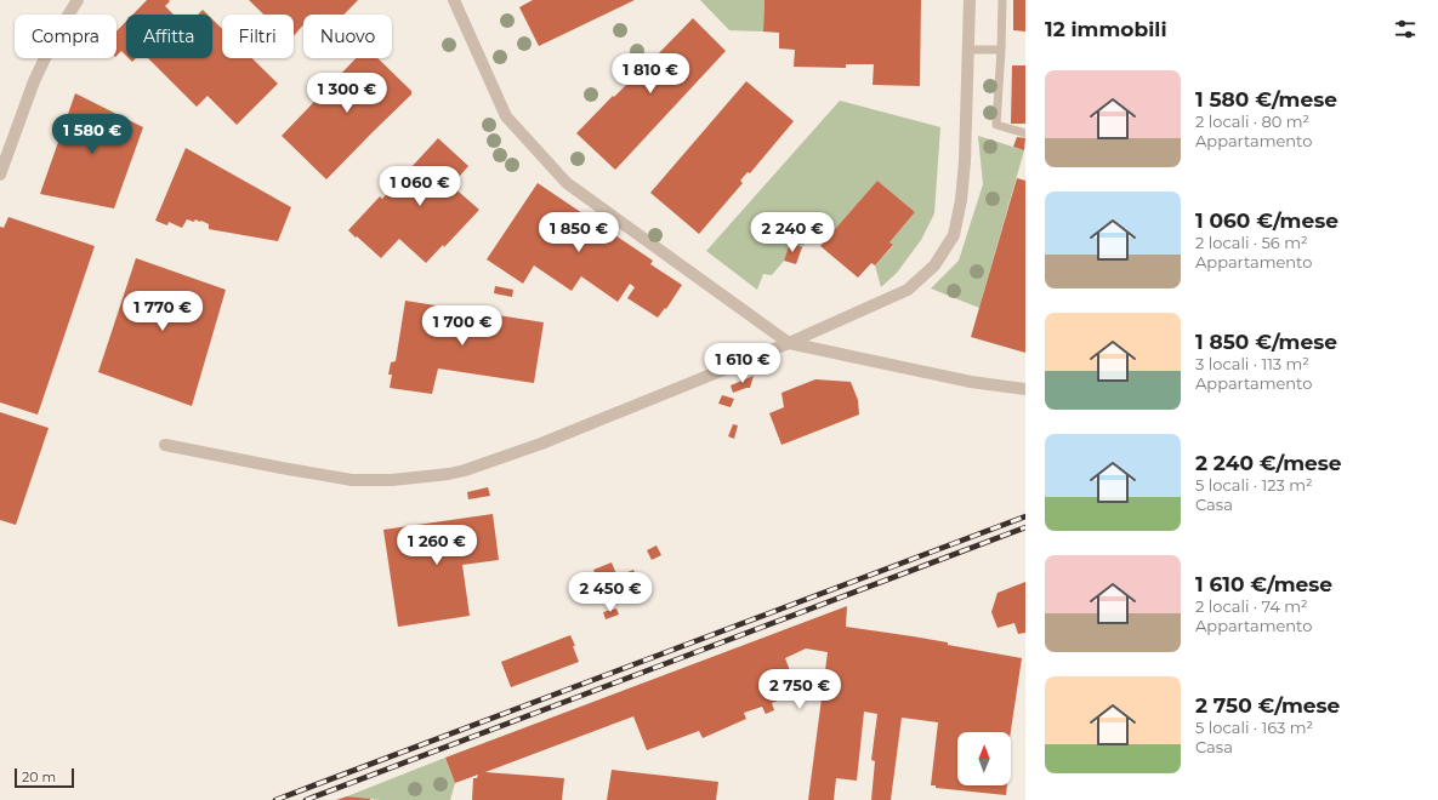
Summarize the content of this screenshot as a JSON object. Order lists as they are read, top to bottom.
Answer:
{
  "scale_bar": "20 m",
  "north": "top",
  "page": {
    "heading": "12 immobili",
    "chip": [
      "Compra",
      "Affitta",
      "Filtri",
      "Nuovo"
    ],
    "price": [
      "1 810 €",
      "1 300 €",
      "1 580 €",
      "1 060 €",
      "1 850 €",
      "2 240 €",
      "1 770 €",
      "1 700 €",
      "1 610 €",
      "1 260 €",
      "2 450 €",
      "2 750 €"
    ],
    "list": [
      {
        "name": "1 580 €/mese",
        "note": "2 locali · 80 m² · Appartamento"
      },
      {
        "name": "1 060 €/mese",
        "note": "2 locali · 56 m² · Appartamento"
      },
      {
        "name": "1 850 €/mese",
        "note": "3 locali · 113 m² · Appartamento"
      },
      {
        "name": "2 240 €/mese",
        "note": "5 locali · 123 m² · Casa"
      },
      {
        "name": "1 610 €/mese",
        "note": "2 locali · 74 m² · Appartamento"
      },
      {
        "name": "2 750 €/mese",
        "note": "5 locali · 163 m² · Casa"
      }
    ],
    "scale": "20 m"
  }
}
